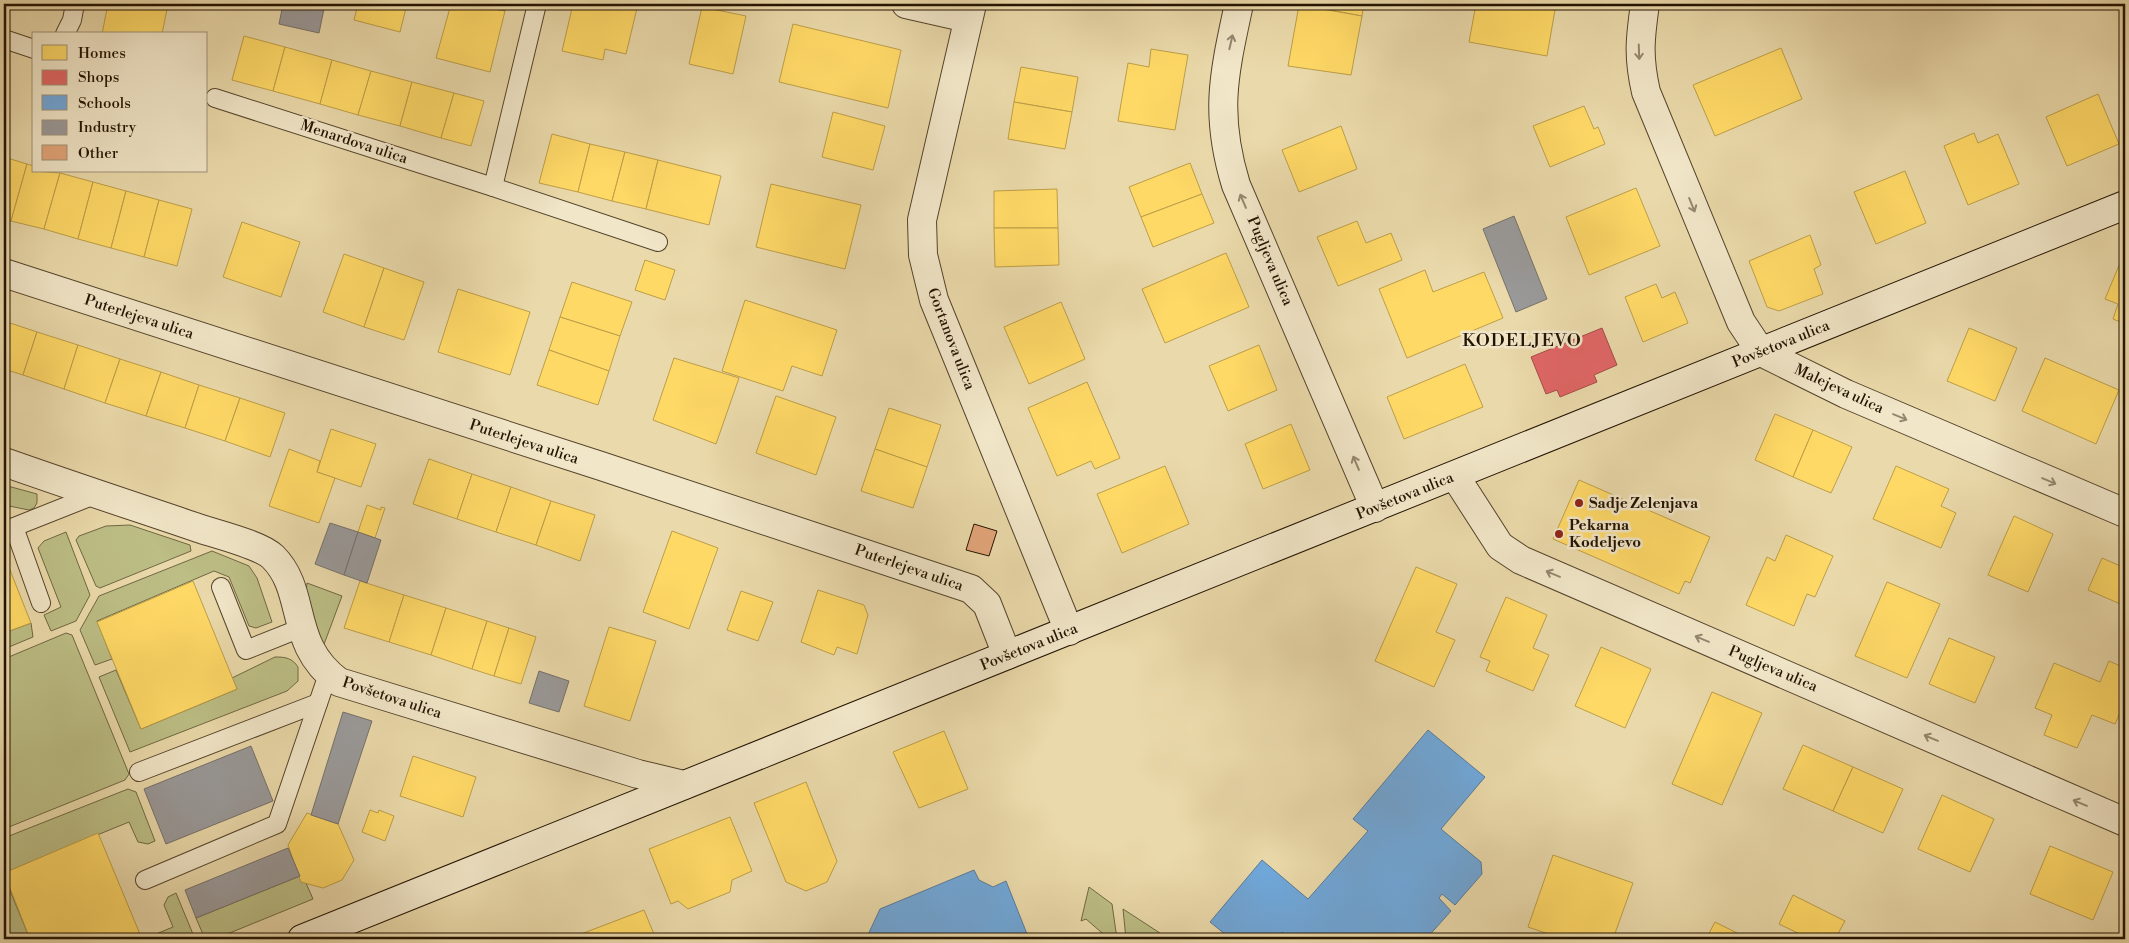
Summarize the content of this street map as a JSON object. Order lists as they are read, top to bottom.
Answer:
{
  "streets": {
    "street": [
      "Pugljeva ulica",
      "Puterlejeva ulica",
      "Gortanova ulica",
      "Povšetova ulica",
      "Malejeva ulica"
    ],
    "lane": ["Menardova ulica"]
  },
  "crossings": [
    ["Pugljeva ulica", "Povšetova ulica"],
    ["Puterlejeva ulica", "Povšetova ulica"],
    ["Gortanova ulica", "Povšetova ulica"],
    ["Povšetova ulica", "Malejeva ulica"]
  ],
  "one_way": ["Pugljeva ulica", "Malejeva ulica"],
  "districts": ["KODELJEVO"],
  "places": ["Sadje Zelenjava", "Pekarna Kodeljevo"],
  "legend": [
    "Homes",
    "Shops",
    "Schools",
    "Industry",
    "Other"
  ]
}
